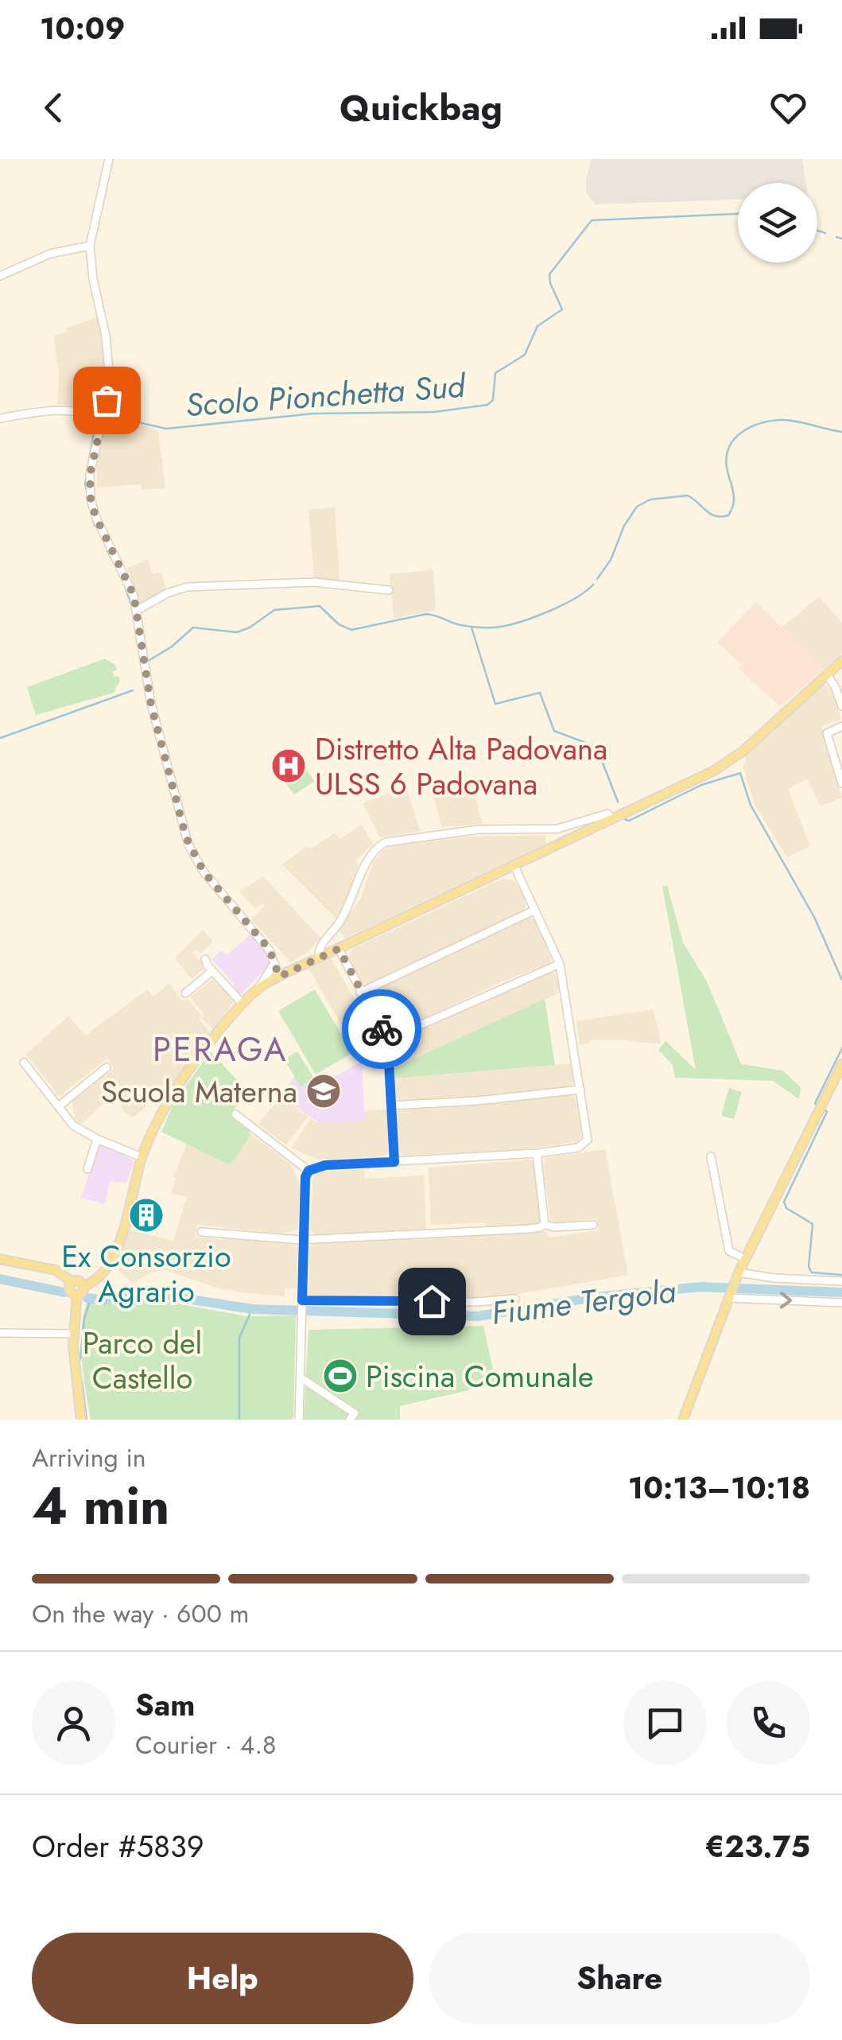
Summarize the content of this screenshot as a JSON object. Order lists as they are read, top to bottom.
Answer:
{
  "districts": ["PERAGA"],
  "water": ["Scolo Pionchetta Sud", "Fiume Tergola"],
  "parks": ["Parco del Castello"],
  "places": {
    "hospital": ["Distretto Alta Padovana ULSS 6 Padovana"],
    "school or university": ["Scuola Materna"],
    "building": ["Ex Consorzio Agrario"],
    "sports": ["Piscina Comunale"]
  },
  "page": {
    "status": "10:09",
    "header": "Quickbag",
    "heading": ["4 min", "Arriving in", "10:13–10:18"],
    "panel": [
      "Sam",
      "Courier · 4.8",
      "Order #5839",
      "€23.75"
    ],
    "bar": "On the way · 600 m",
    "buttons": ["Help", "Share"]
  }
}
